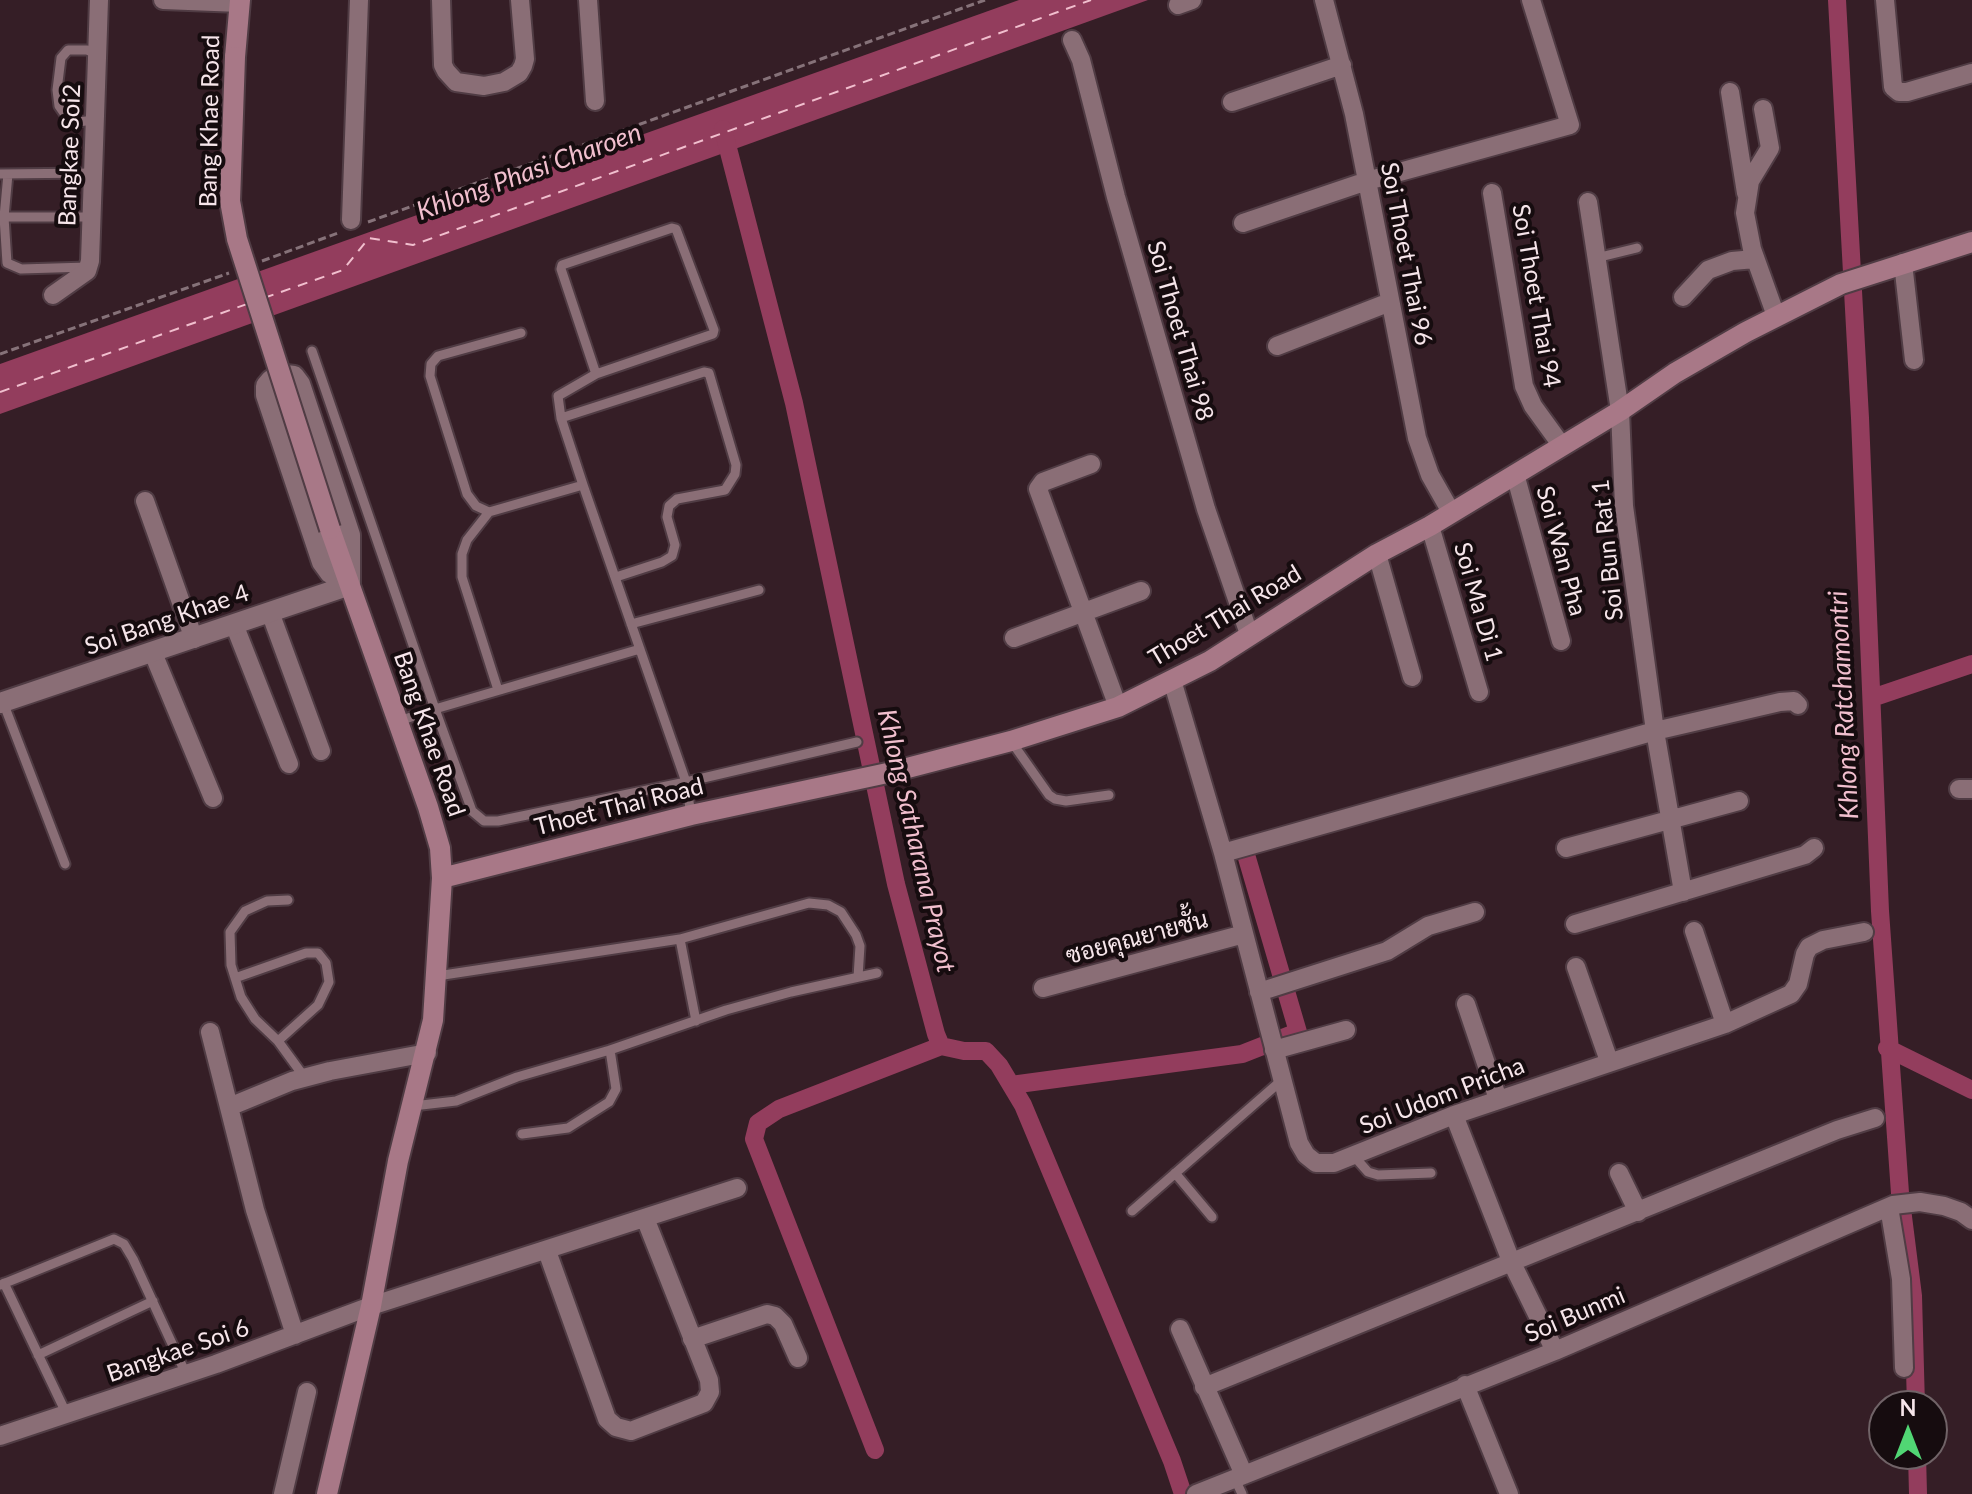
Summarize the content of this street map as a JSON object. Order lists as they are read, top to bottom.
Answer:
{
  "streets": {
    "main road": ["Bang Khae Road", "Thoet Thai Road"],
    "street": [
      "Bangkae Soi2",
      "Soi Thoet Thai 96",
      "Soi Thoet Thai 94",
      "Soi Thoet Thai 98",
      "Soi Bun Rat 1",
      "Soi Wan Pha",
      "Soi Ma Di 1",
      "Soi Bang Khae 4",
      "ซอยคุณยายชั้น",
      "Soi Udom Pricha",
      "Soi Bunmi",
      "Bangkae Soi 6"
    ]
  },
  "crossings": [
    ["Bang Khae Road", "Thoet Thai Road"],
    ["Bang Khae Road", "Soi Bang Khae 4"],
    ["Bang Khae Road", "Bangkae Soi 6"],
    ["Soi Thoet Thai 96", "Thoet Thai Road"],
    ["Soi Thoet Thai 94", "Thoet Thai Road"],
    ["Soi Thoet Thai 98", "Thoet Thai Road"],
    ["Soi Bun Rat 1", "Thoet Thai Road"],
    ["Soi Wan Pha", "Thoet Thai Road"],
    ["Soi Ma Di 1", "Thoet Thai Road"],
    ["Thoet Thai Road", "Soi Udom Pricha"],
    ["ซอยคุณยายชั้น", "Soi Udom Pricha"]
  ],
  "water": ["Khlong Phasi Charoen", "Khlong Ratchamontri", "Khlong Satharana Prayot"],
  "north": "top"
}
